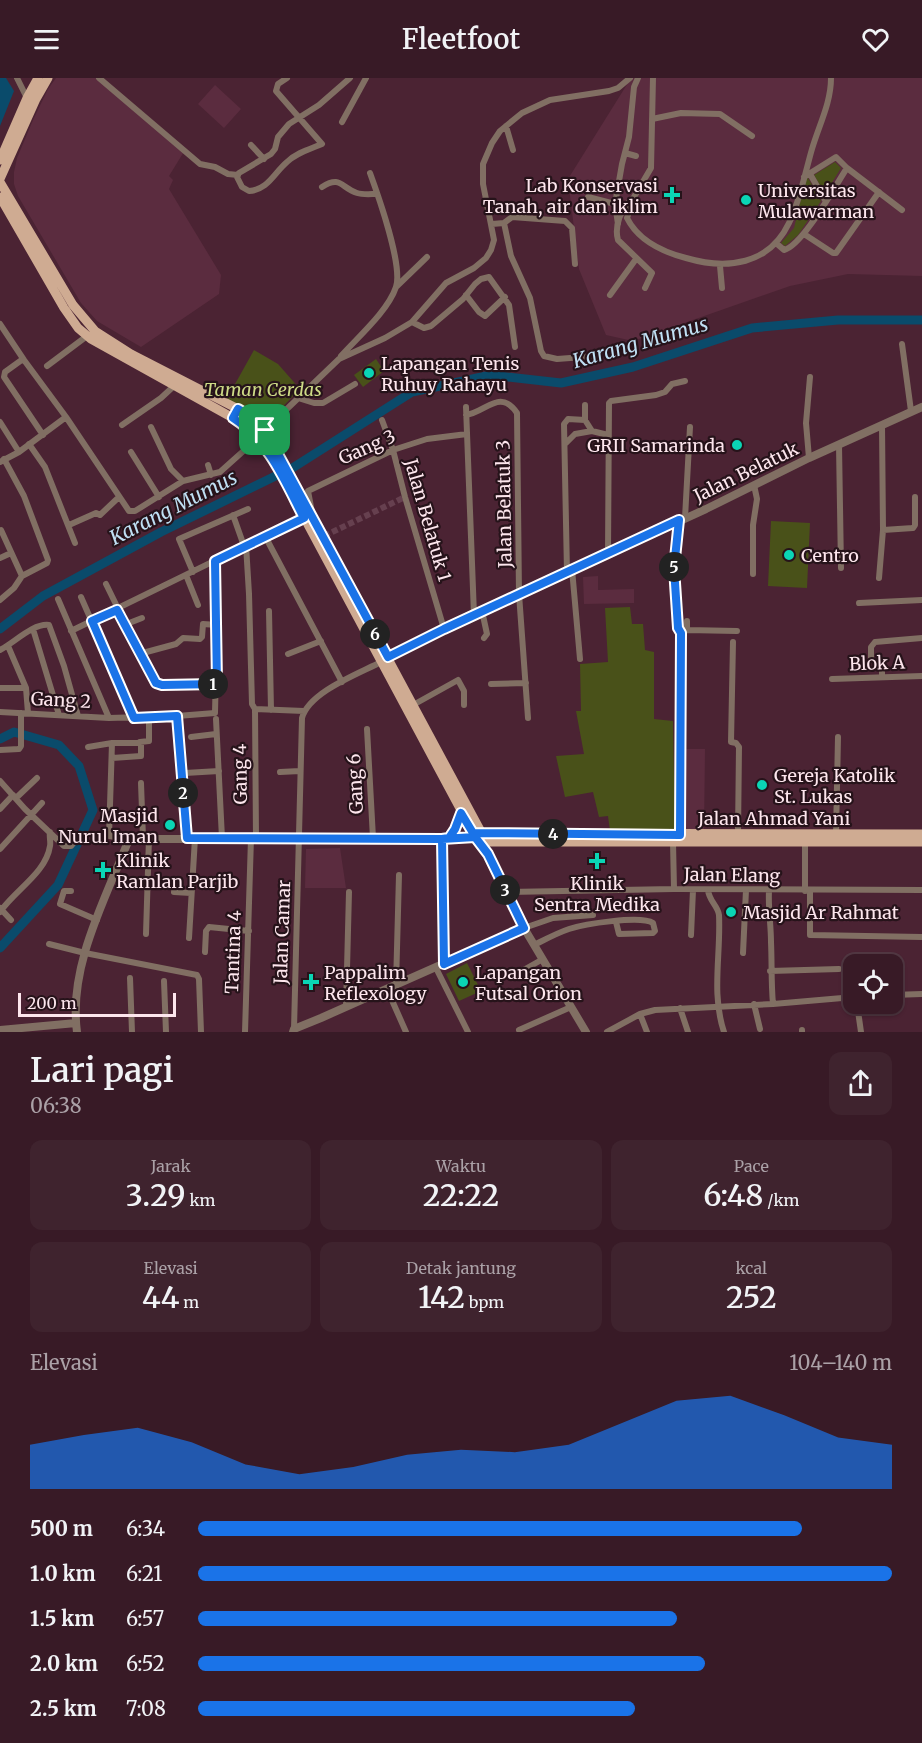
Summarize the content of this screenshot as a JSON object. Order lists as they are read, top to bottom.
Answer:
{
  "streets": {
    "main road": ["Jalan Ahmad Yani"],
    "street": [
      "Gang 3",
      "Jalan Belatuk",
      "Jalan Belatuk 3",
      "Jalan Belatuk 1",
      "Blok A",
      "Gang 2",
      "Gang 4",
      "Gang 6",
      "Jalan Elang",
      "Jalan Camar",
      "Tantina 4"
    ]
  },
  "crossings": [
    ["Gang 3", "Jalan Belatuk 1"],
    ["Jalan Belatuk", "Jalan Belatuk 3"],
    ["Jalan Belatuk", "Jalan Belatuk 1"],
    ["Gang 4", "Tantina 4"]
  ],
  "water": ["Karang Mumus"],
  "parks": ["Taman Cerdas"],
  "places": {
    "health": [
      "Lab Konservasi Tanah, air dan iklim",
      "Klinik Sentra Medika",
      "Klinik Ramlan Parjib",
      "Pappalim Reflexology"
    ],
    "other": [
      "Universitas Mulawarman",
      "Lapangan Tenis Ruhuy Rahayu",
      "GRII Samarinda",
      "Centro",
      "Gereja Katolik St. Lukas",
      "Masjid Nurul Iman",
      "Masjid Ar Rahmat",
      "Lapangan Futsal Orion"
    ]
  },
  "scale_bar": "200 m",
  "page": {
    "header": "Fleetfoot",
    "pins": [
      "5",
      "6",
      "1",
      "2",
      "4",
      "3"
    ],
    "scale": "200 m",
    "heading": ["Lari pagi", "06:38"],
    "stats": [
      ["Jarak", "3.29 km"],
      ["Waktu", "22:22"],
      ["Pace", "6:48 /km"],
      ["Elevasi", "44 m"],
      ["Detak jantung", "142 bpm"],
      ["kcal", "252"]
    ],
    "chart": ["Elevasi", "104–140 m"],
    "list": [
      {
        "name": "500 m",
        "note": "6:34"
      },
      {
        "name": "1.0 km",
        "note": "6:21"
      },
      {
        "name": "1.5 km",
        "note": "6:57"
      },
      {
        "name": "2.0 km",
        "note": "6:52"
      },
      {
        "name": "2.5 km",
        "note": "7:08"
      }
    ]
  }
}
